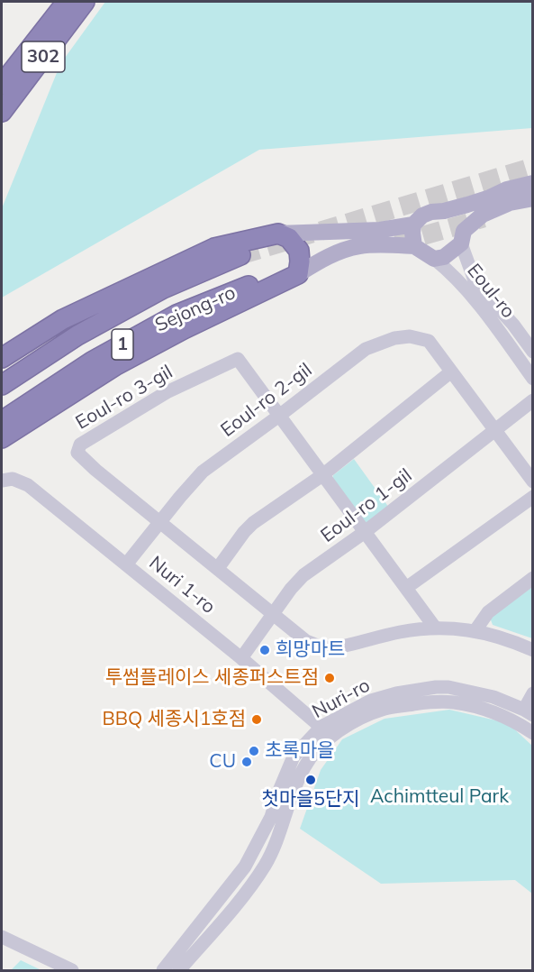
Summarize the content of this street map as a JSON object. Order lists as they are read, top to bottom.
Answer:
{
  "streets": {
    "highway": ["302", "Sejong-ro", "1"],
    "street": [
      "Eoul-ro",
      "Eoul-ro 3-gil",
      "Eoul-ro 2-gil",
      "Eoul-ro 1-gil",
      "Nuri 1-ro",
      "Nuri-ro"
    ]
  },
  "crossings": [
    ["Eoul-ro 3-gil", "Eoul-ro 2-gil"],
    ["Eoul-ro 3-gil", "Eoul-ro 1-gil"],
    ["Eoul-ro 2-gil", "Eoul-ro 1-gil"],
    ["Eoul-ro 2-gil", "Nuri 1-ro"],
    ["Eoul-ro 1-gil", "Nuri 1-ro"],
    ["Nuri 1-ro", "Nuri-ro"]
  ],
  "parks": ["Achimtteul Park"],
  "places": [
    "희망마트",
    "투썸플레이스 세종퍼스트점",
    "BBQ 세종시1호점",
    "초록마을",
    "CU",
    "첫마을5단지"
  ]
}
